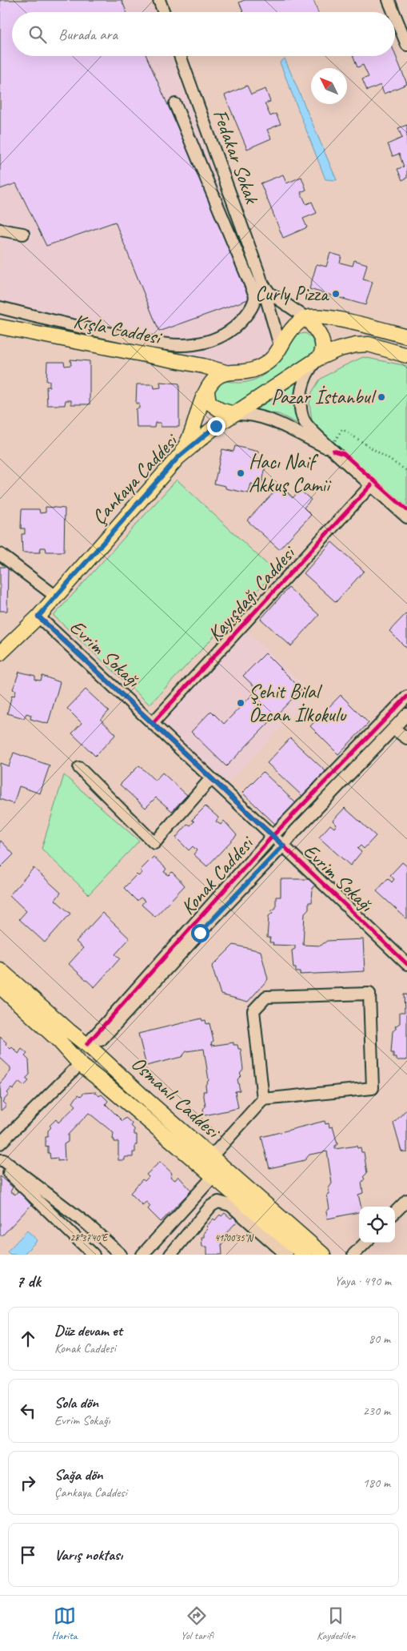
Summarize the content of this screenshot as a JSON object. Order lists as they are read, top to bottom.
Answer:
{
  "streets": {
    "main road": ["Kışla Caddesi", "Çankaya Caddesi", "Osmanlı Caddesi"],
    "street": [
      "Fedakar Sokak",
      "Kayışdağı Caddesi",
      "Evrim Sokağı",
      "Konak Caddesi"
    ]
  },
  "crossings": [
    ["Çankaya Caddesi", "Evrim Sokağı"],
    ["Kayışdağı Caddesi", "Evrim Sokağı"],
    ["Evrim Sokağı", "Konak Caddesi"],
    ["Konak Caddesi", "Osmanlı Caddesi"]
  ],
  "places": [
    "Curly Pizza",
    "Pazar İstanbul",
    "Hacı Naif Akkuş Camii",
    "Şehit Bilal Özcan İlkokulu"
  ],
  "north": "top left",
  "page": {
    "search": "Burada ara",
    "heading": ["7 dk", "Yaya · 490 m"],
    "list": [
      ["Düz devam et", "Konak Caddesi", "80 m"],
      ["Sola dön", "Evrim Sokağı", "230 m"],
      ["Sağa dön", "Çankaya Caddesi", "180 m"],
      "Varış noktası"
    ],
    "nav": ["Harita", "Yol tarifi", "Kaydedilen"]
  },
  "coordinates": ["41°00'35\"N", "28°37'40\"E"]
}
